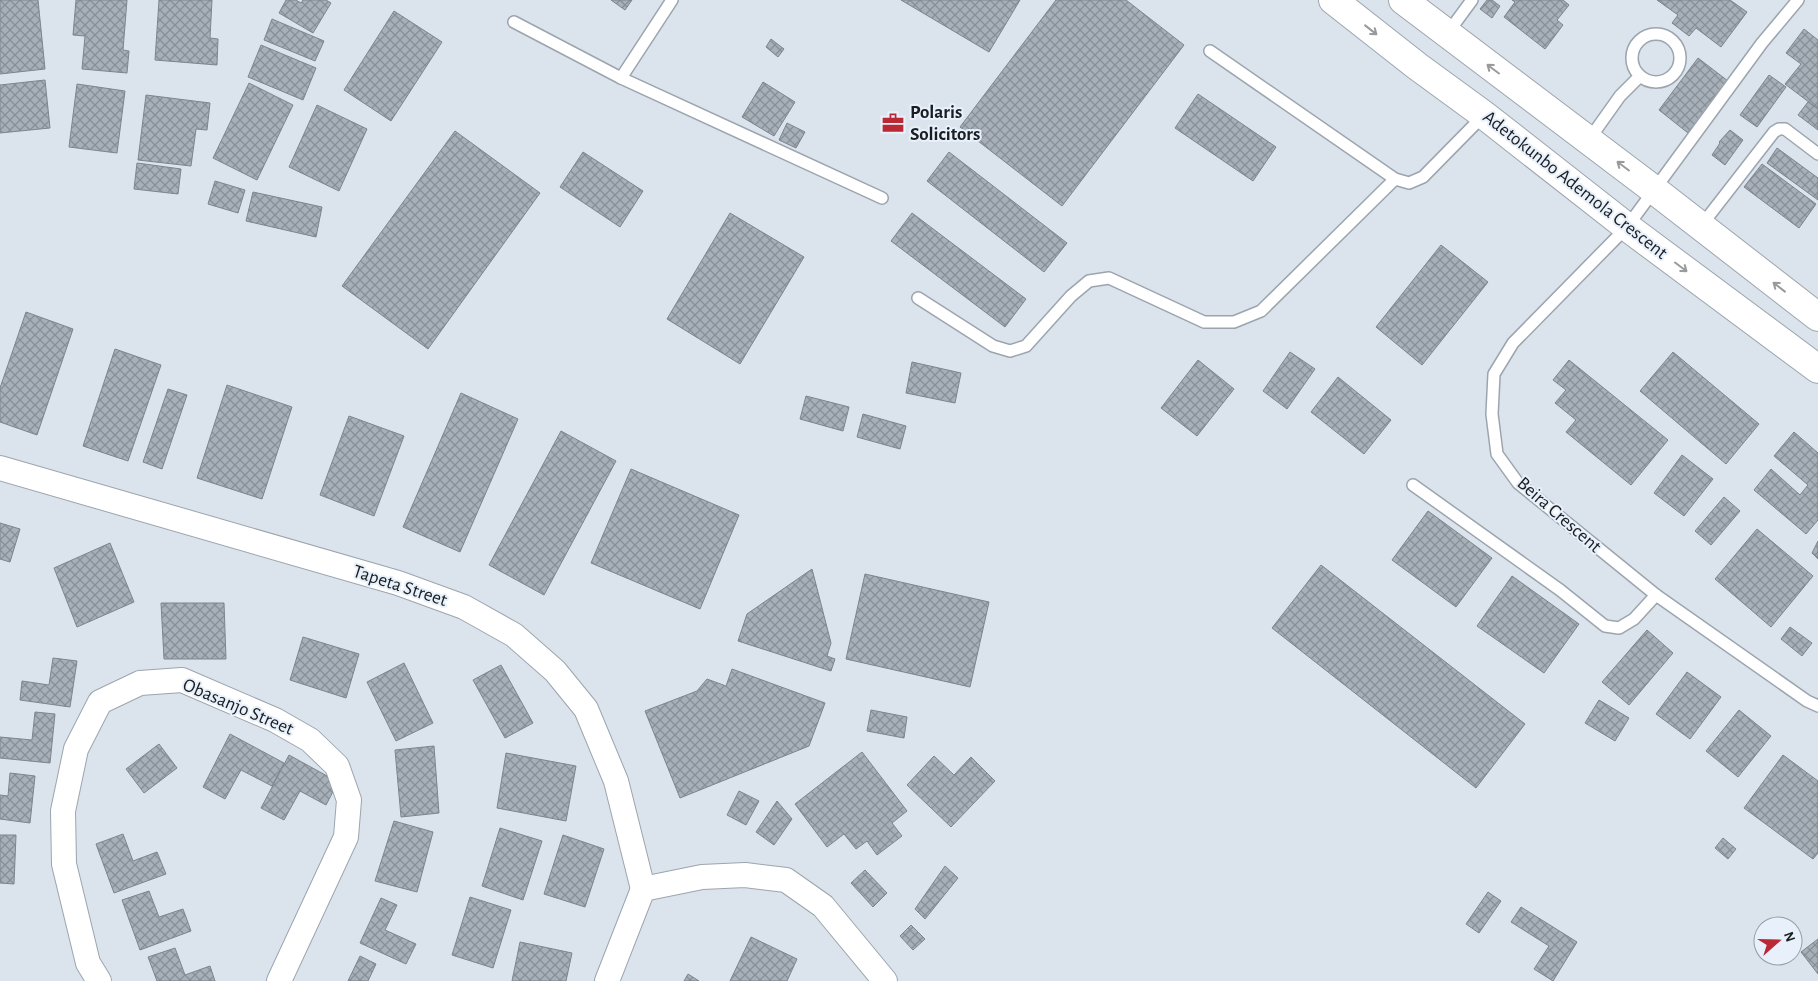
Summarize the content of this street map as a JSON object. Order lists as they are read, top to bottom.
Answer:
{
  "streets": {
    "main road": ["Adetokunbo Ademola Crescent"],
    "street": ["Tapeta Street", "Obasanjo Street"],
    "lane": ["Beira Crescent"]
  },
  "crossings": [
    ["Adetokunbo Ademola Crescent", "Beira Crescent"]
  ],
  "places": {
    "office": ["Polaris Solicitors"]
  },
  "north": "right"
}
